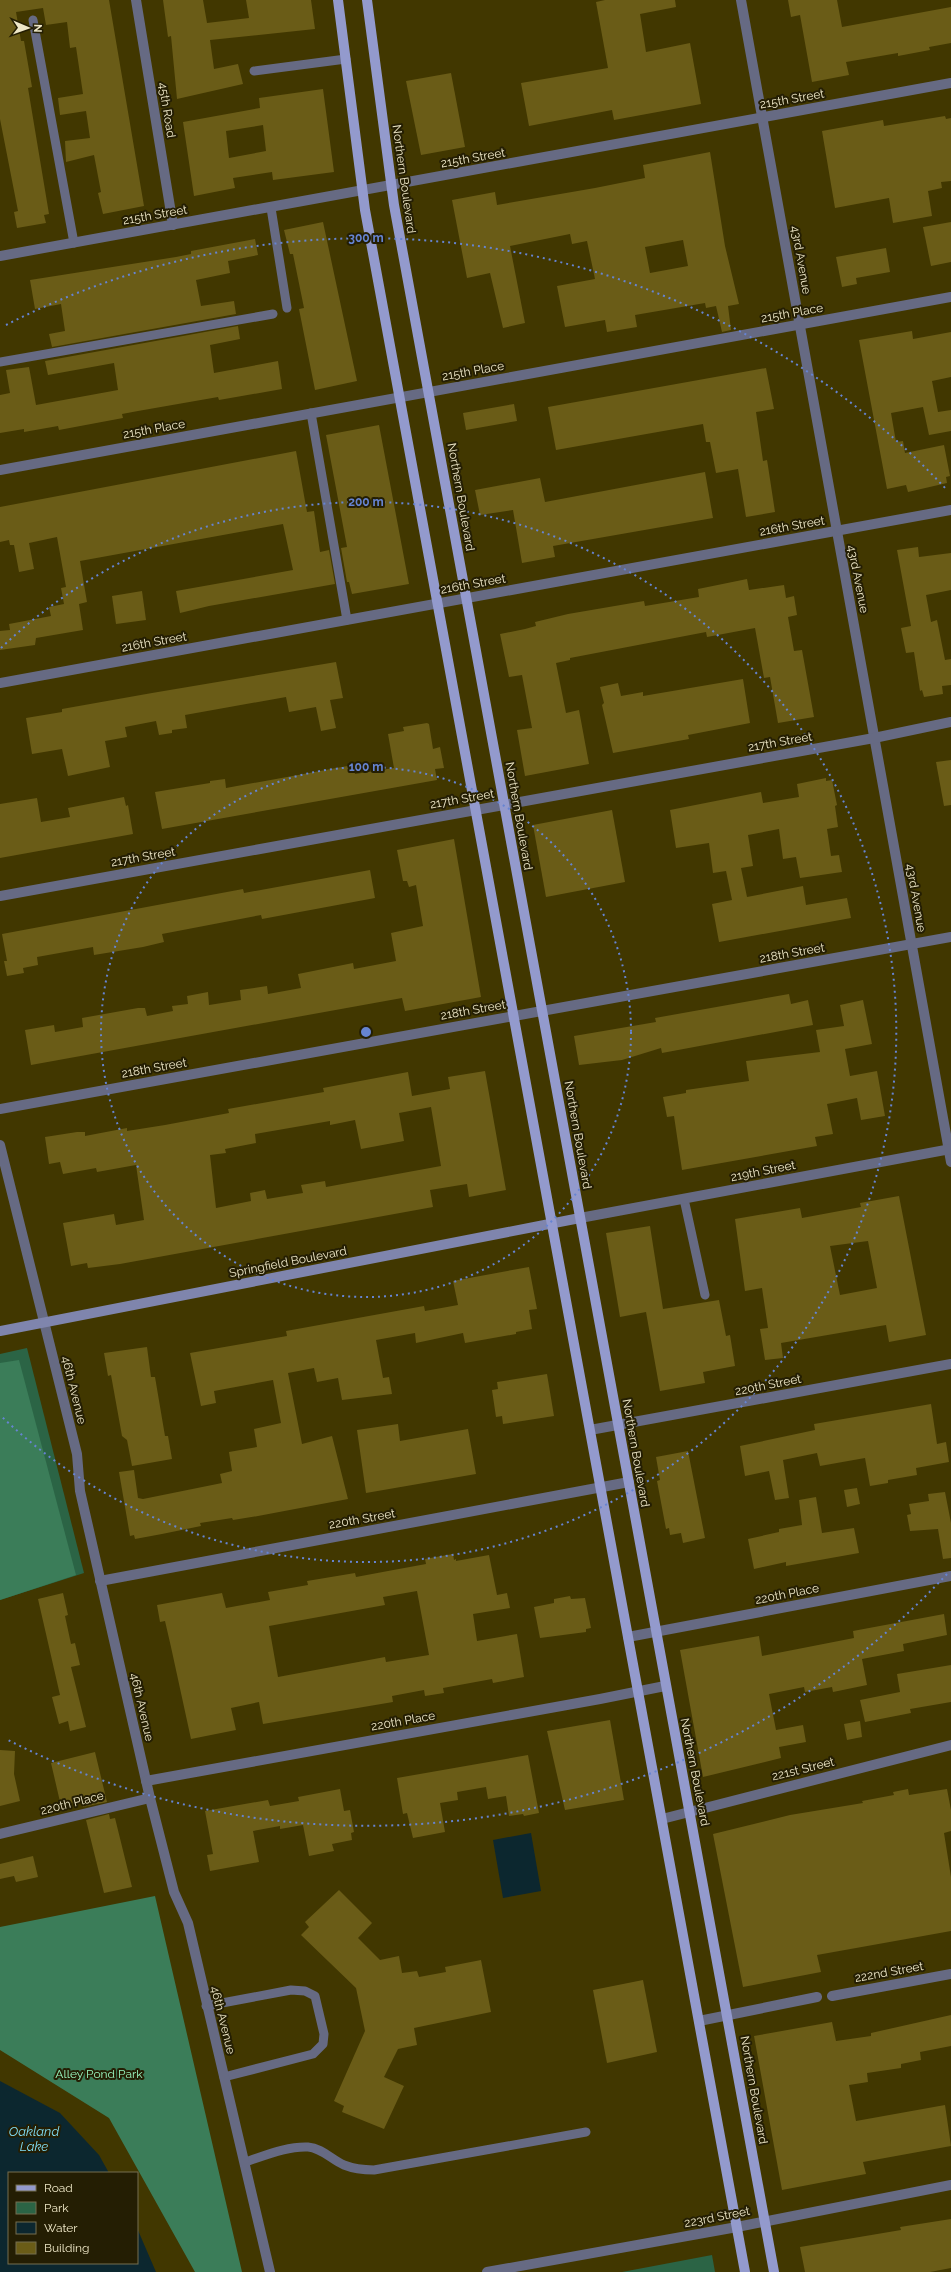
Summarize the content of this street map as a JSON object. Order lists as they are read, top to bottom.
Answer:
{
  "streets": {
    "main road": ["Northern Boulevard", "Springfield Boulevard"],
    "street": [
      "215th Street",
      "45th Road",
      "43rd Avenue",
      "215th Place",
      "216th Street",
      "217th Street",
      "218th Street",
      "219th Street",
      "220th Street",
      "46th Avenue",
      "220th Place",
      "221st Street",
      "222nd Street",
      "223rd Street"
    ]
  },
  "crossings": [
    ["215th Street", "45th Road"],
    ["215th Street", "Northern Boulevard"],
    ["215th Street", "43rd Avenue"],
    ["Northern Boulevard", "215th Place"],
    ["Northern Boulevard", "216th Street"],
    ["Northern Boulevard", "217th Street"],
    ["Northern Boulevard", "218th Street"],
    ["Northern Boulevard", "219th Street"],
    ["Northern Boulevard", "Springfield Boulevard"],
    ["Northern Boulevard", "220th Street"],
    ["Northern Boulevard", "220th Place"],
    ["Northern Boulevard", "221st Street"],
    ["Northern Boulevard", "223rd Street"],
    ["43rd Avenue", "215th Place"],
    ["43rd Avenue", "216th Street"],
    ["43rd Avenue", "217th Street"],
    ["43rd Avenue", "218th Street"],
    ["43rd Avenue", "219th Street"],
    ["219th Street", "Springfield Boulevard"],
    ["Springfield Boulevard", "46th Avenue"],
    ["220th Street", "46th Avenue"],
    ["46th Avenue", "220th Place"]
  ],
  "water": ["Oakland Lake"],
  "parks": ["Alley Pond Park"],
  "legend": [
    "Road",
    "Park",
    "Water",
    "Building"
  ],
  "north": "right",
  "rings": ["300 m", "200 m", "100 m"]
}
